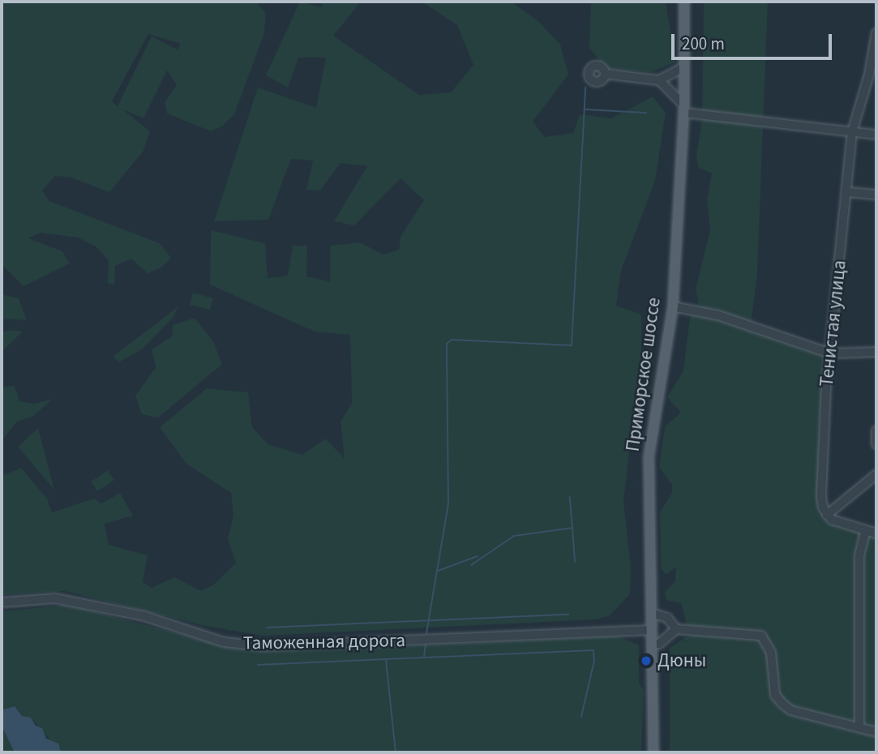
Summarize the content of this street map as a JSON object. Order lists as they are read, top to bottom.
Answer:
{
  "streets": {
    "main road": ["Приморское шоссе"],
    "street": ["Тенистая улица", "Таможенная дорога"]
  },
  "crossings": [
    ["Приморское шоссе", "Таможенная дорога"]
  ],
  "places": ["Дюны"],
  "scale_bar": "200 m"
}
